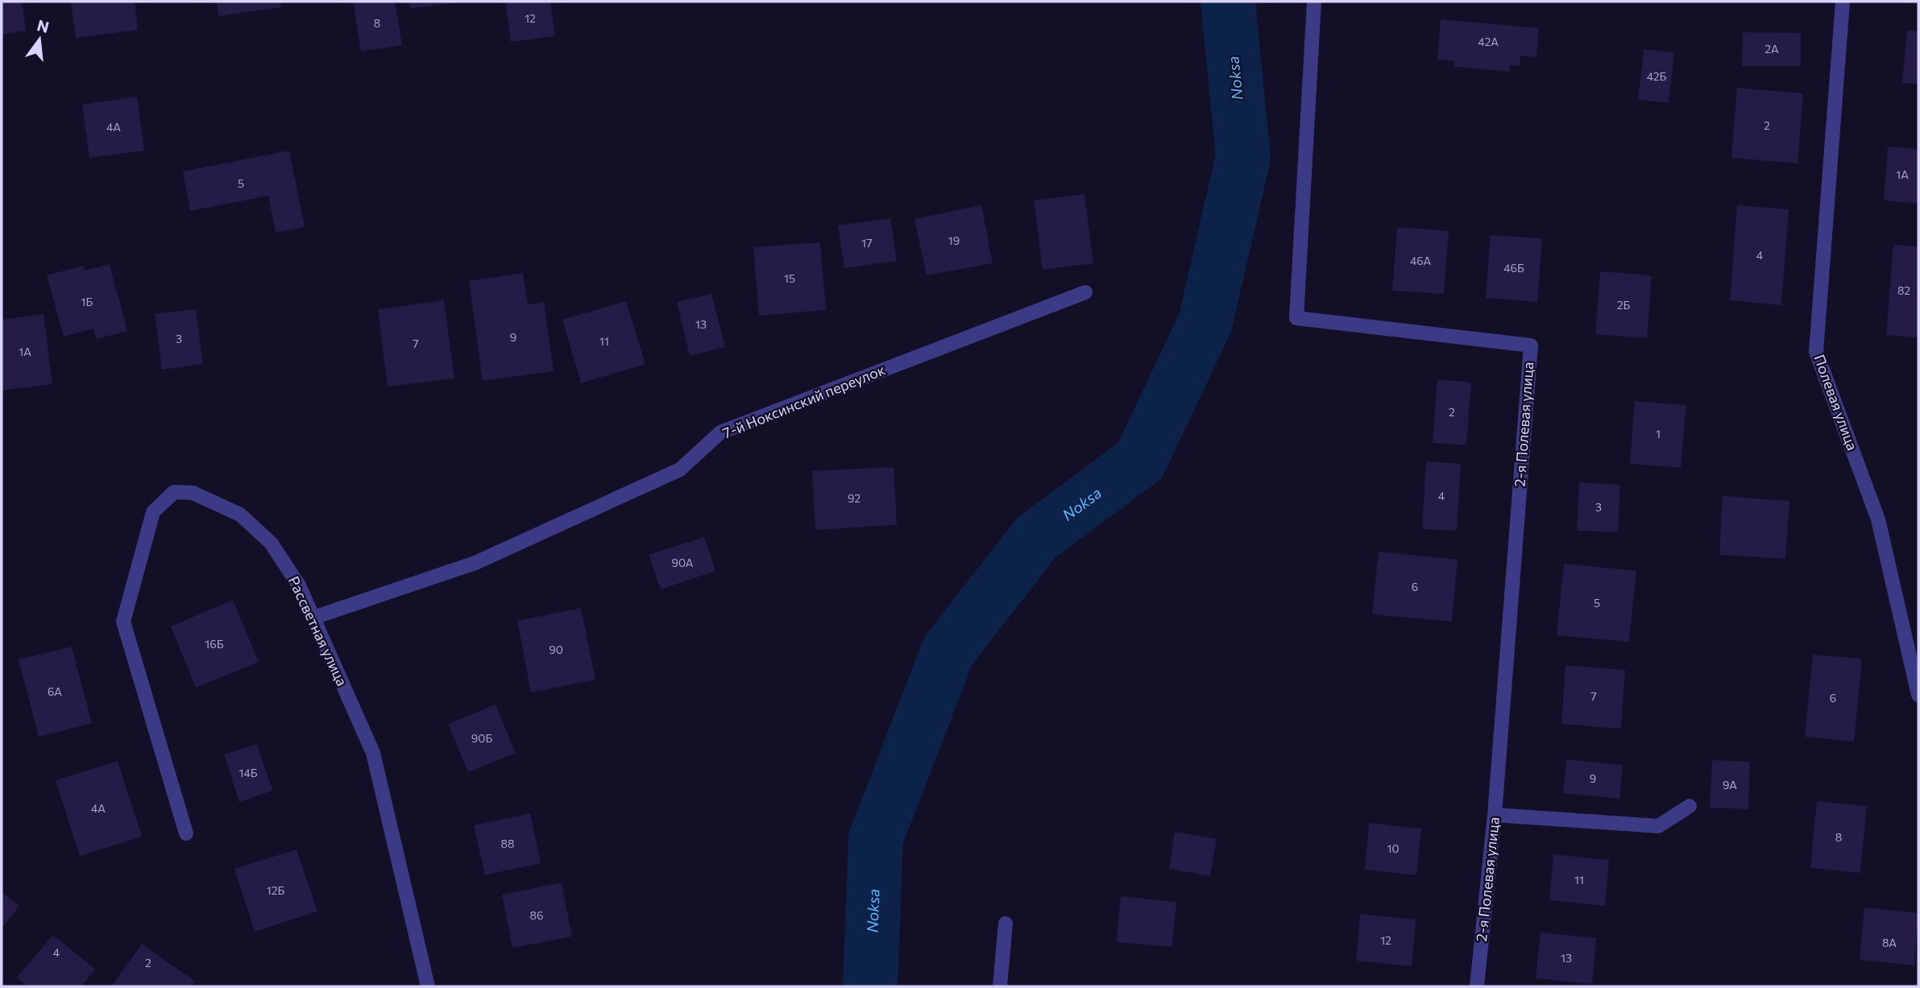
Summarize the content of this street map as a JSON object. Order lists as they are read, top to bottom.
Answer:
{
  "streets": {
    "street": [
      "7-й Ноксинский переулок",
      "Полевая улица",
      "2-я Полевая улица",
      "Рассветная улица"
    ]
  },
  "crossings": [
    ["7-й Ноксинский переулок", "Рассветная улица"]
  ],
  "water": ["Noksa"],
  "house_numbers": [
    "12",
    "8",
    "42А",
    "2А",
    "42Б",
    "2",
    "4А",
    "1А",
    "5",
    "19",
    "17",
    "4",
    "46А",
    "46Б",
    "15",
    "82",
    "1Б",
    "2Б",
    "13",
    "9",
    "3",
    "11",
    "7",
    "1А",
    "2",
    "1",
    "4",
    "92",
    "3",
    "90А",
    "6",
    "5",
    "16Б",
    "90",
    "6А",
    "7",
    "6",
    "90Б",
    "14Б",
    "9",
    "9А",
    "4А",
    "8",
    "88",
    "10",
    "11",
    "12Б",
    "86",
    "12",
    "8А",
    "4",
    "13",
    "2"
  ],
  "north": "top"
}
